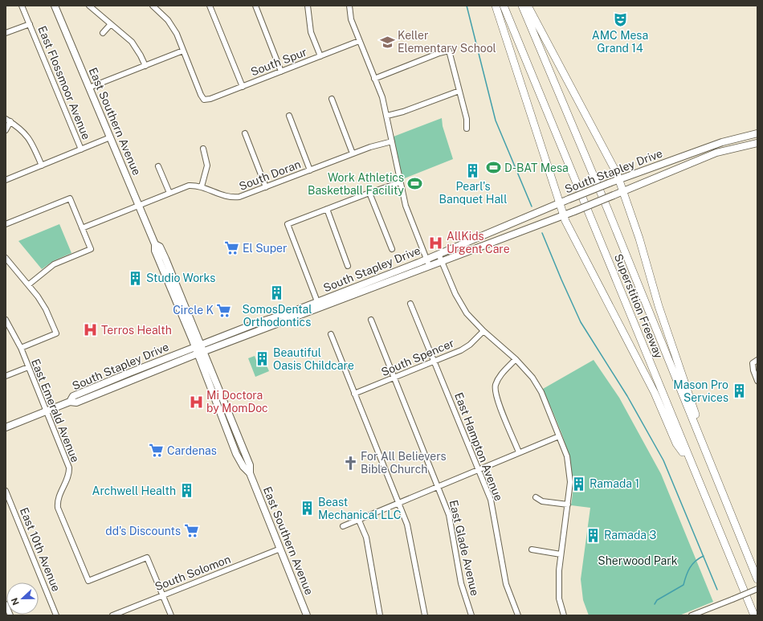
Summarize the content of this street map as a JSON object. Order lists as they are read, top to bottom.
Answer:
{
  "streets": {
    "highway": ["Superstition Freeway"],
    "main road": ["East Southern Avenue", "South Stapley Drive"],
    "street": [
      "South Spur",
      "East Flossmoor Avenue",
      "South Doran",
      "South Spencer",
      "East Emerald Avenue",
      "East Hampton Avenue",
      "East Glade Avenue",
      "East 10th Avenue",
      "South Solomon"
    ]
  },
  "crossings": [
    ["East Southern Avenue", "South Stapley Drive"],
    ["East Southern Avenue", "South Doran"],
    ["East Southern Avenue", "South Solomon"],
    ["South Stapley Drive", "East Emerald Avenue"],
    ["South Spencer", "East Hampton Avenue"],
    ["South Spencer", "East Glade Avenue"],
    ["East Emerald Avenue", "South Solomon"]
  ],
  "parks": ["Sherwood Park"],
  "places": {
    "theatre": ["AMC Mesa Grand 14"],
    "school or university": ["Keller Elementary School"],
    "sports": ["D-BAT Mesa", "Work Athletics Basketball Facility"],
    "building": [
      "Pearl's Banquet Hall",
      "Studio Works",
      "SomosDental Orthodontics",
      "Beautiful Oasis Childcare",
      "Mason Pro Services",
      "Ramada 1",
      "Archwell Health",
      "Beast Mechanical LLC",
      "Ramada 3"
    ],
    "hospital": ["AllKids Urgent Care", "Terros Health", "Mi Doctora by MomDoc"],
    "supermarket": [
      "El Super",
      "Circle K",
      "Cardenas",
      "dd's Discounts"
    ],
    "church": ["For All Believers Bible Church"]
  },
  "north": "left"
}
